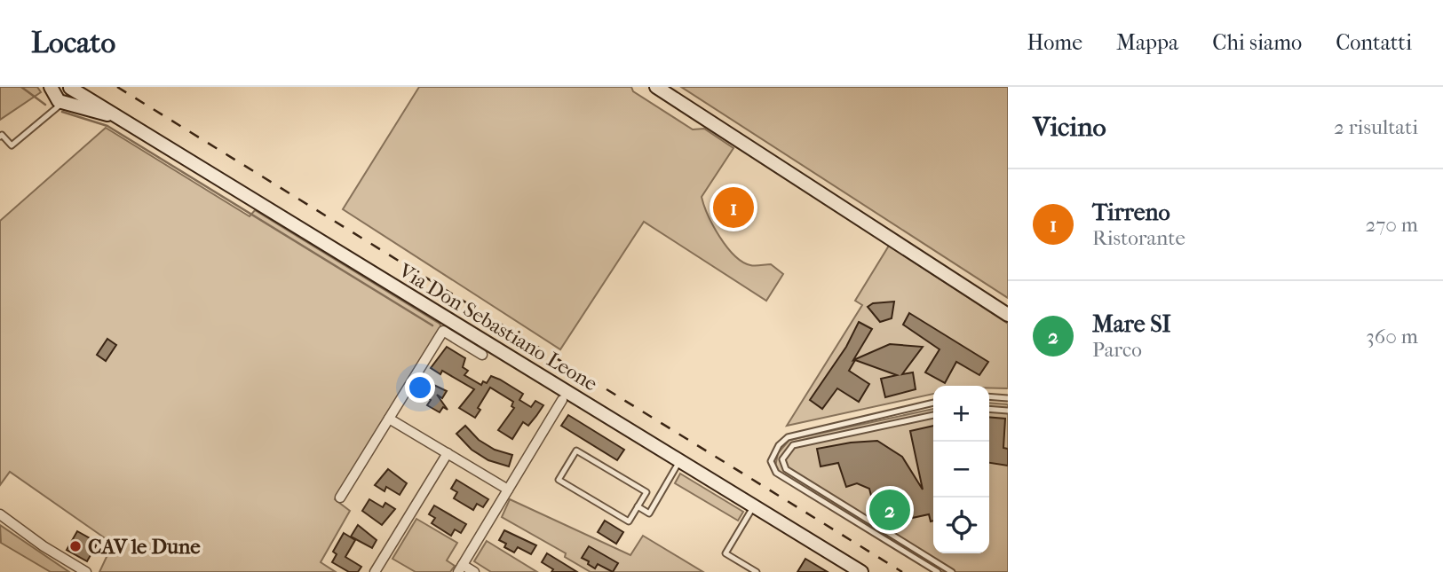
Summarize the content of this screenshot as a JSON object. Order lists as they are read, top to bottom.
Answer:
{
  "streets": {
    "street": ["Via Don Sebastiano Leone"]
  },
  "places": ["CAV le Dune"],
  "page": {
    "header": "Locato",
    "nav": [
      "Home",
      "Mappa",
      "Chi siamo",
      "Contatti"
    ],
    "heading": ["Vicino", "2 risultati"],
    "list": [
      {
        "mark": "1",
        "name": "Tirreno",
        "note": "Ristorante",
        "value": "270 m"
      },
      {
        "mark": "2",
        "name": "Mare SI",
        "note": "Parco",
        "value": "360 m"
      }
    ],
    "pins": ["1", "2"],
    "map_buttons": ["+", "−"]
  }
}
